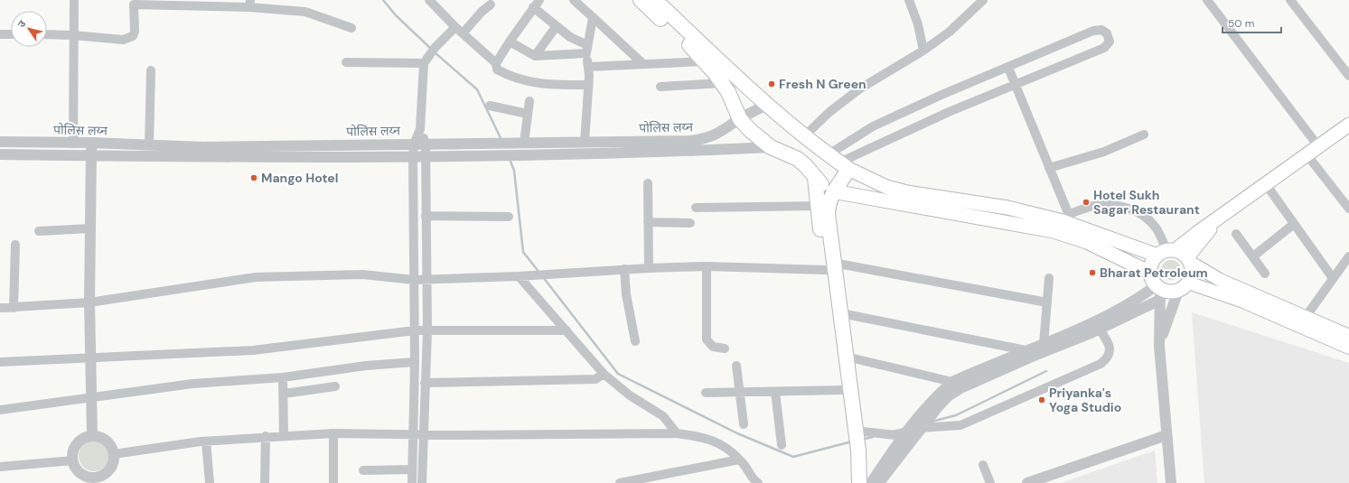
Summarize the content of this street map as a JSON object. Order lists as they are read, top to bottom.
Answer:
{
  "streets": {
    "street": ["पोलिस लय्न"]
  },
  "places": [
    "Fresh N Green",
    "Mango Hotel",
    "Hotel Sukh Sagar Restaurant",
    "Bharat Petroleum",
    "Priyanka's Yoga Studio"
  ],
  "scale_bar": "50 m",
  "north": "top left"
}
